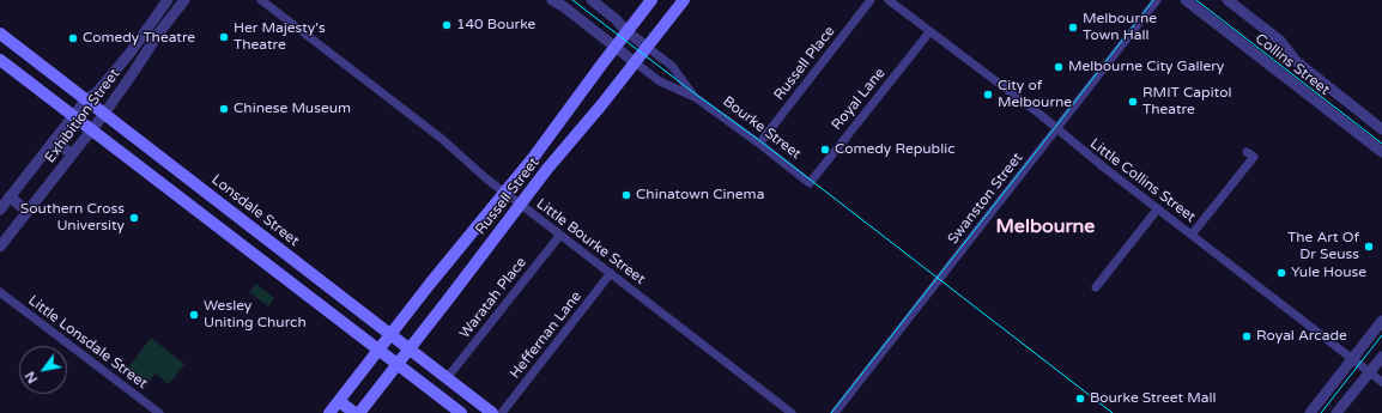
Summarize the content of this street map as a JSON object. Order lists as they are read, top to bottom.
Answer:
{
  "streets": {
    "main road": ["Russell Street", "Lonsdale Street"],
    "street": [
      "Russell Place",
      "Collins Street",
      "Royal Lane",
      "Exhibition Street",
      "Bourke Street",
      "Little Collins Street",
      "Swanston Street",
      "Little Bourke Street",
      "Waratah Place",
      "Heffernan Lane",
      "Little Lonsdale Street"
    ]
  },
  "crossings": [
    ["Russell Place", "Bourke Street"],
    ["Royal Lane", "Bourke Street"],
    ["Royal Lane", "Little Collins Street"],
    ["Exhibition Street", "Lonsdale Street"],
    ["Bourke Street", "Russell Street"],
    ["Little Collins Street", "Swanston Street"],
    ["Russell Street", "Lonsdale Street"],
    ["Russell Street", "Little Bourke Street"],
    ["Lonsdale Street", "Waratah Place"],
    ["Little Bourke Street", "Waratah Place"],
    ["Little Bourke Street", "Heffernan Lane"]
  ],
  "districts": ["Melbourne"],
  "places": [
    "140 Bourke",
    "Melbourne Town Hall",
    "Her Majesty's Theatre",
    "Comedy Theatre",
    "Melbourne City Gallery",
    "City of Melbourne",
    "RMIT Capitol Theatre",
    "Chinese Museum",
    "Comedy Republic",
    "Chinatown Cinema",
    "Southern Cross University",
    "The Art Of Dr Seuss",
    "Yule House",
    "Wesley Uniting Church",
    "Royal Arcade",
    "Bourke Street Mall"
  ],
  "north": "bottom left"
}
